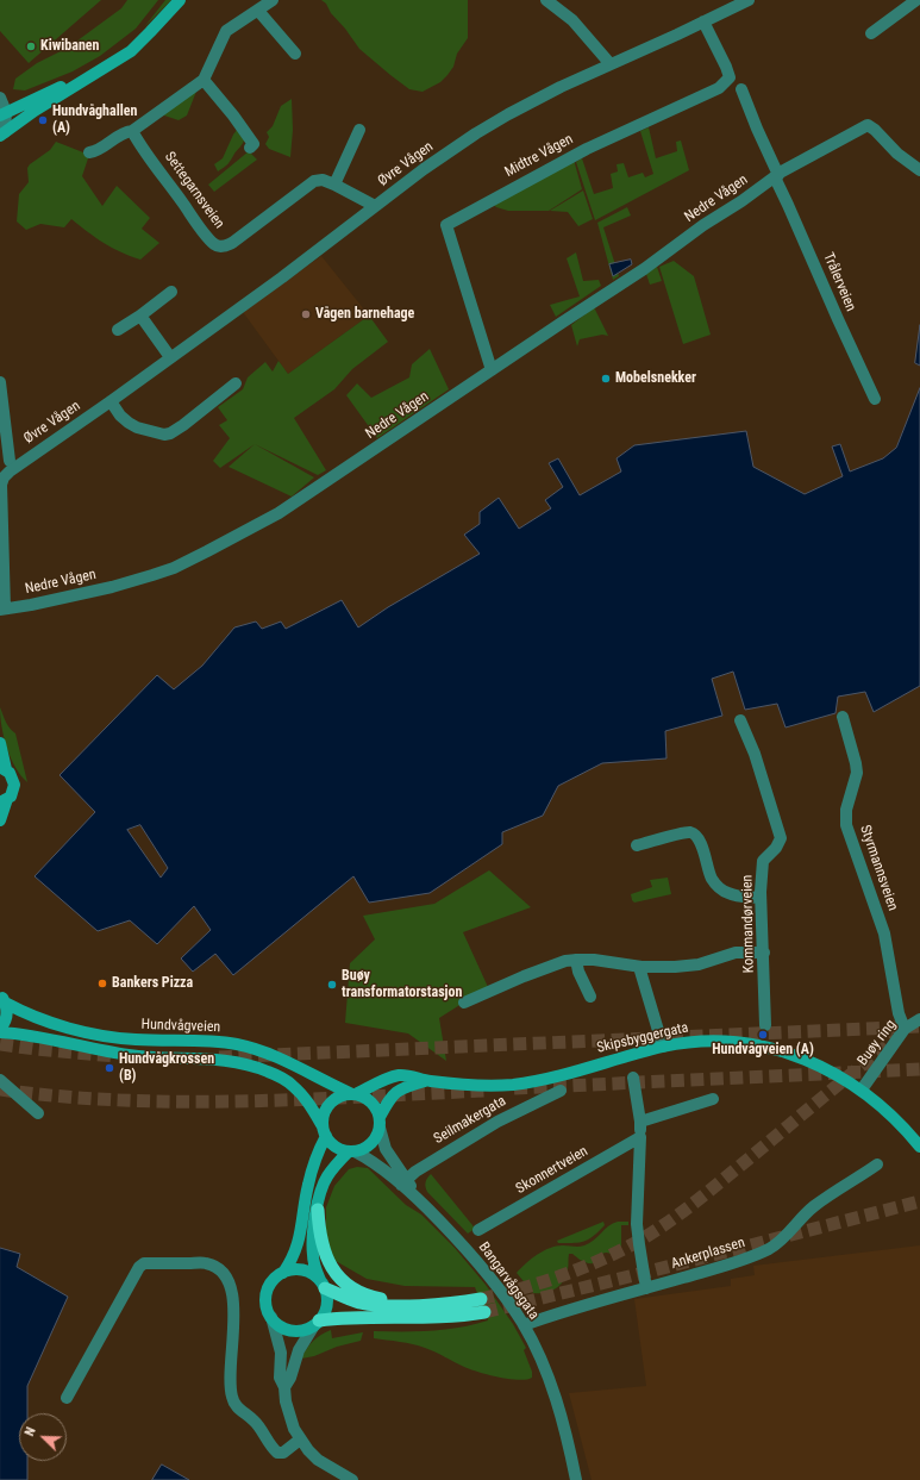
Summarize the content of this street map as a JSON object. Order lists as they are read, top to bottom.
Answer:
{
  "streets": {
    "main road": ["Hundvågveien", "Skipsbyggergata"],
    "street": [
      "Midtre Vågen",
      "Øvre Vågen",
      "Settegarnsveien",
      "Nedre Vågen",
      "Trålerveien",
      "Styrmannsveien",
      "Kommandørveien",
      "Buøy ring",
      "Seilmakergata",
      "Skonnertveien",
      "Ankerplassen",
      "Bangarvågsgata"
    ]
  },
  "crossings": [
    ["Midtre Vågen", "Øvre Vågen"],
    ["Midtre Vågen", "Nedre Vågen"],
    ["Øvre Vågen", "Settegarnsveien"],
    ["Øvre Vågen", "Nedre Vågen"],
    ["Nedre Vågen", "Trålerveien"],
    ["Styrmannsveien", "Buøy ring"],
    ["Hundvågveien", "Skipsbyggergata"],
    ["Hundvågveien", "Bangarvågsgata"],
    ["Skipsbyggergata", "Buøy ring"],
    ["Skipsbyggergata", "Bangarvågsgata"],
    ["Seilmakergata", "Bangarvågsgata"],
    ["Ankerplassen", "Bangarvågsgata"]
  ],
  "places": [
    "Kiwibanen",
    "Hundvåghallen (A)",
    "Vågen barnehage",
    "Mobelsnekker",
    "Bankers Pizza",
    "Buøy transformatorstasjon",
    "Hundvågveien (A)",
    "Hundvågkrossen (B)"
  ],
  "north": "top left"
}
